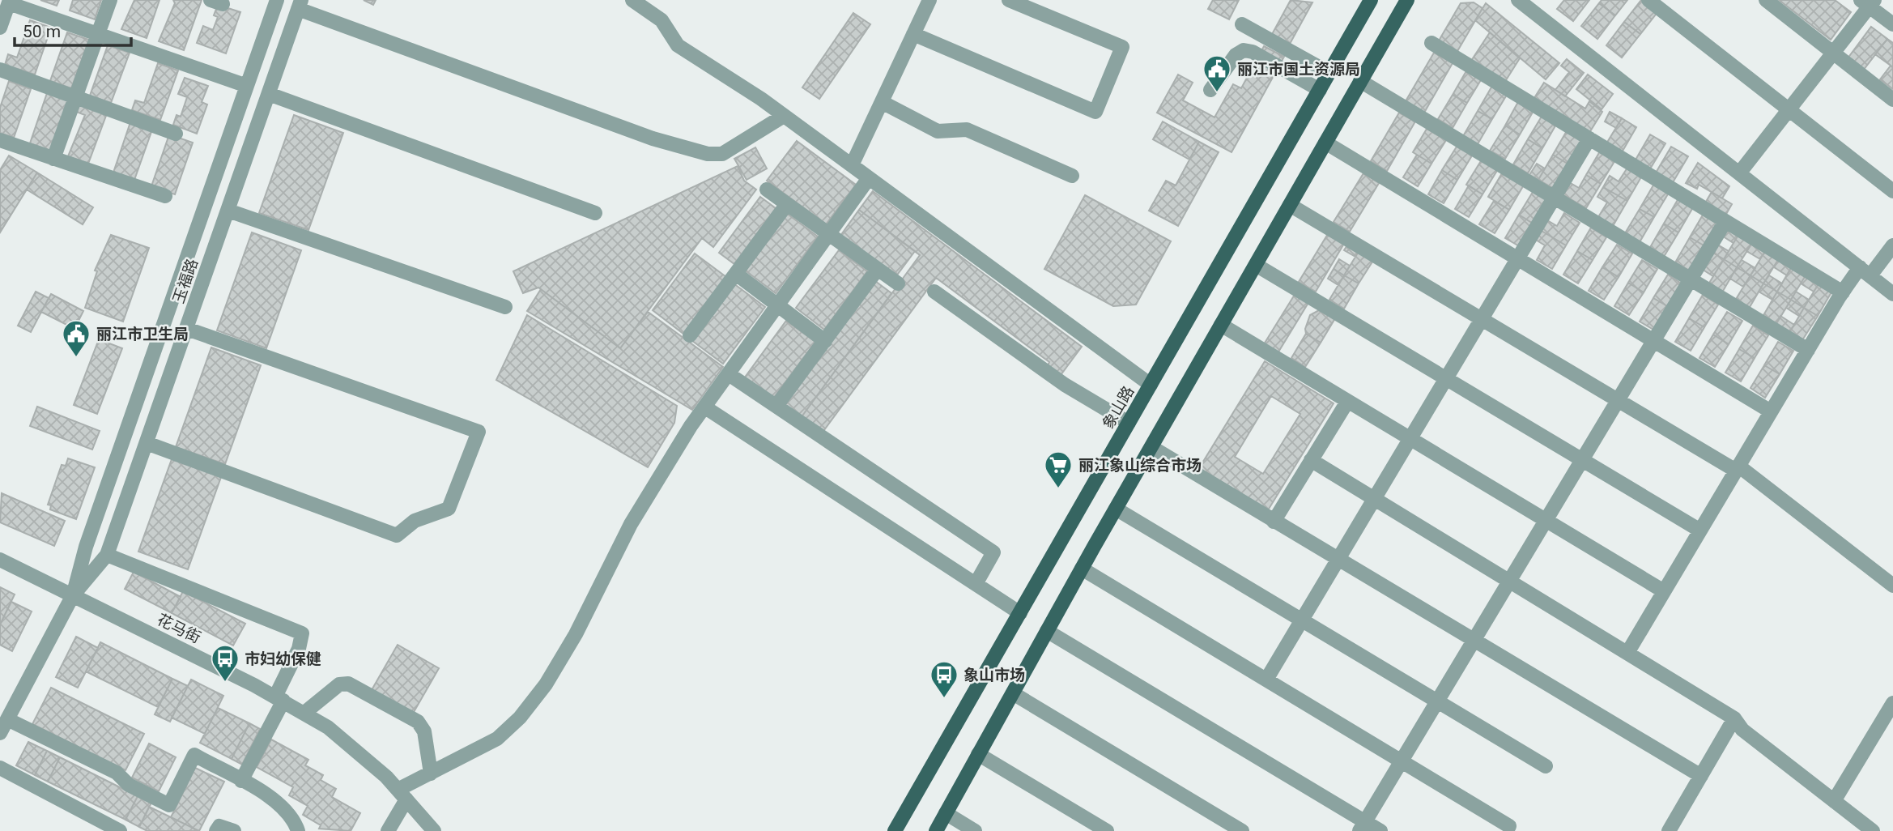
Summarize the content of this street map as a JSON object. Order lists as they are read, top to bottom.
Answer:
{
  "streets": {
    "main road": ["象山路"],
    "street": ["玉福路", "花马街"]
  },
  "crossings": [
    ["玉福路", "花马街"]
  ],
  "places": {
    "public building": ["丽江市国土资源局", "丽江市卫生局"],
    "supermarket": ["丽江象山综合市场"],
    "bus stop": ["市妇幼保健", "象山市场"]
  },
  "scale_bar": "50 m"
}
